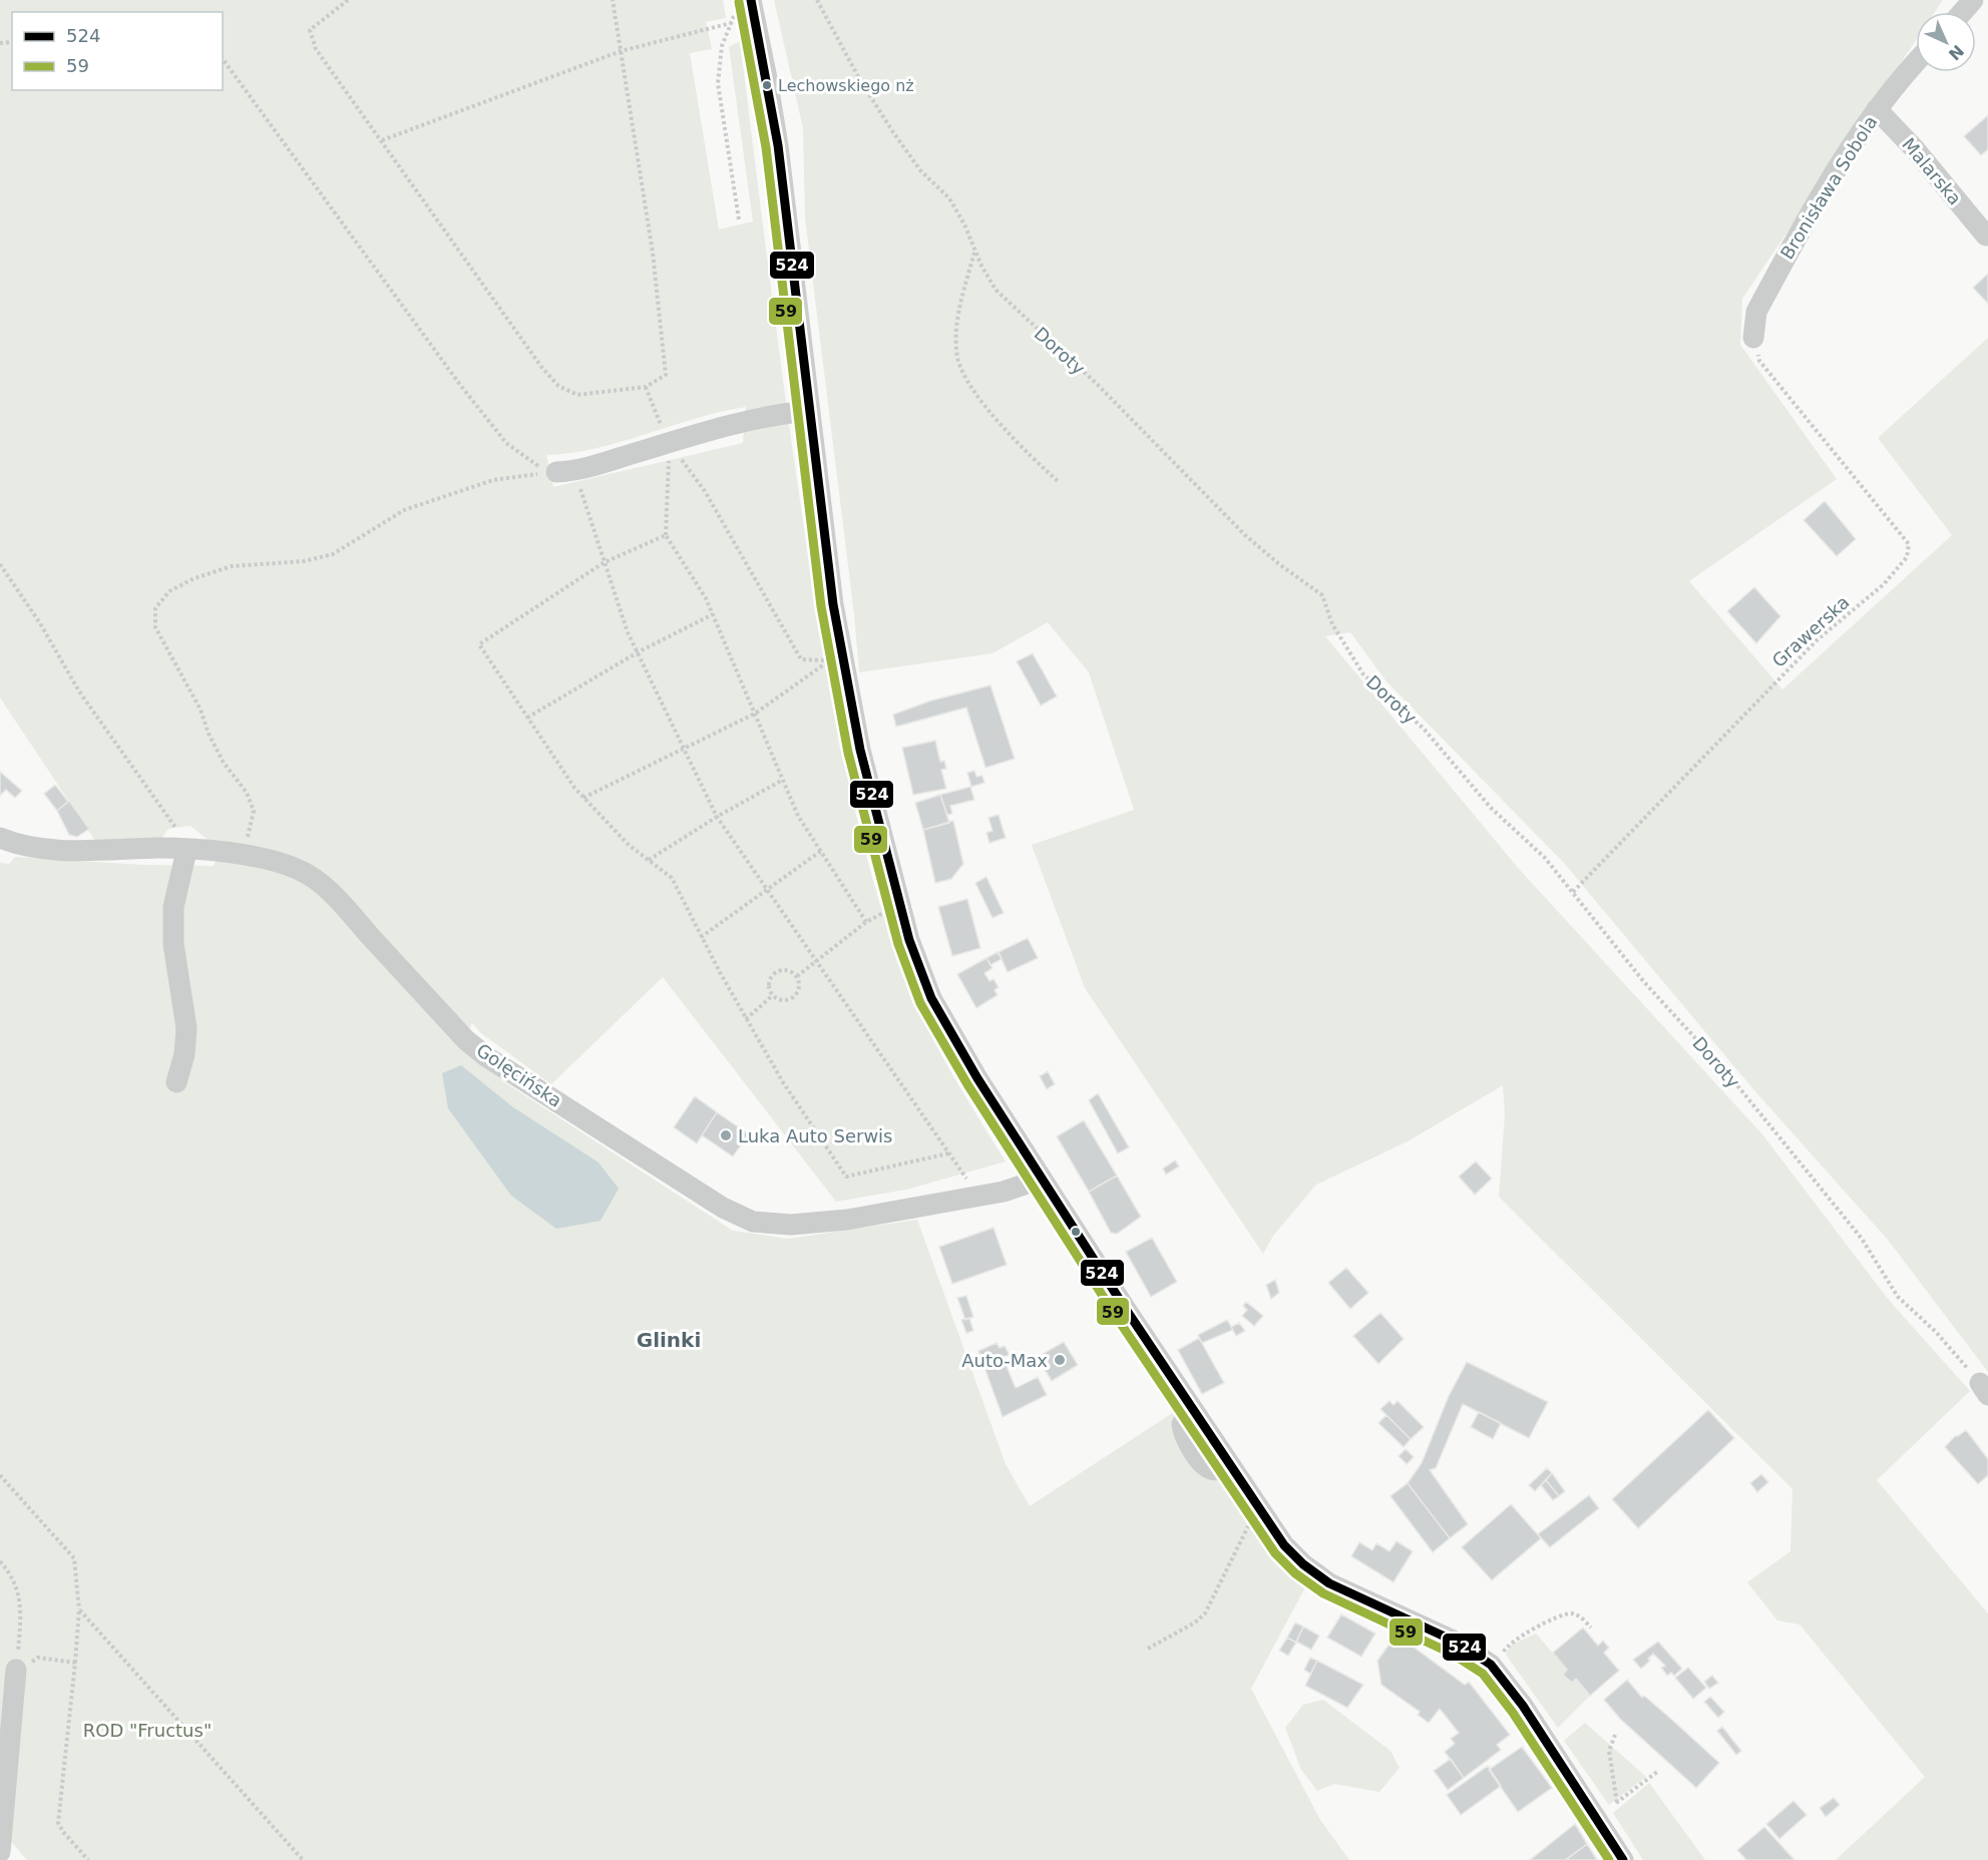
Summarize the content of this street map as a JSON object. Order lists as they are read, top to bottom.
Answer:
{
  "streets": {
    "street": ["Malarska", "Bronisława Sobola", "Golęcińska"],
    "path": ["Doroty", "Grawerska"]
  },
  "crossings": [
    ["Malarska", "Bronisława Sobola"],
    ["Bronisława Sobola", "Grawerska"],
    ["Doroty", "Grawerska"]
  ],
  "districts": ["Glinki"],
  "parks": ["ROD \"Fructus\""],
  "places": ["Lechowskiego nż", "Luka Auto Serwis", "Auto-Max"],
  "lines": ["transit line 524", "transit line 59"],
  "legend": ["524", "59"],
  "north": "bottom right"
}
